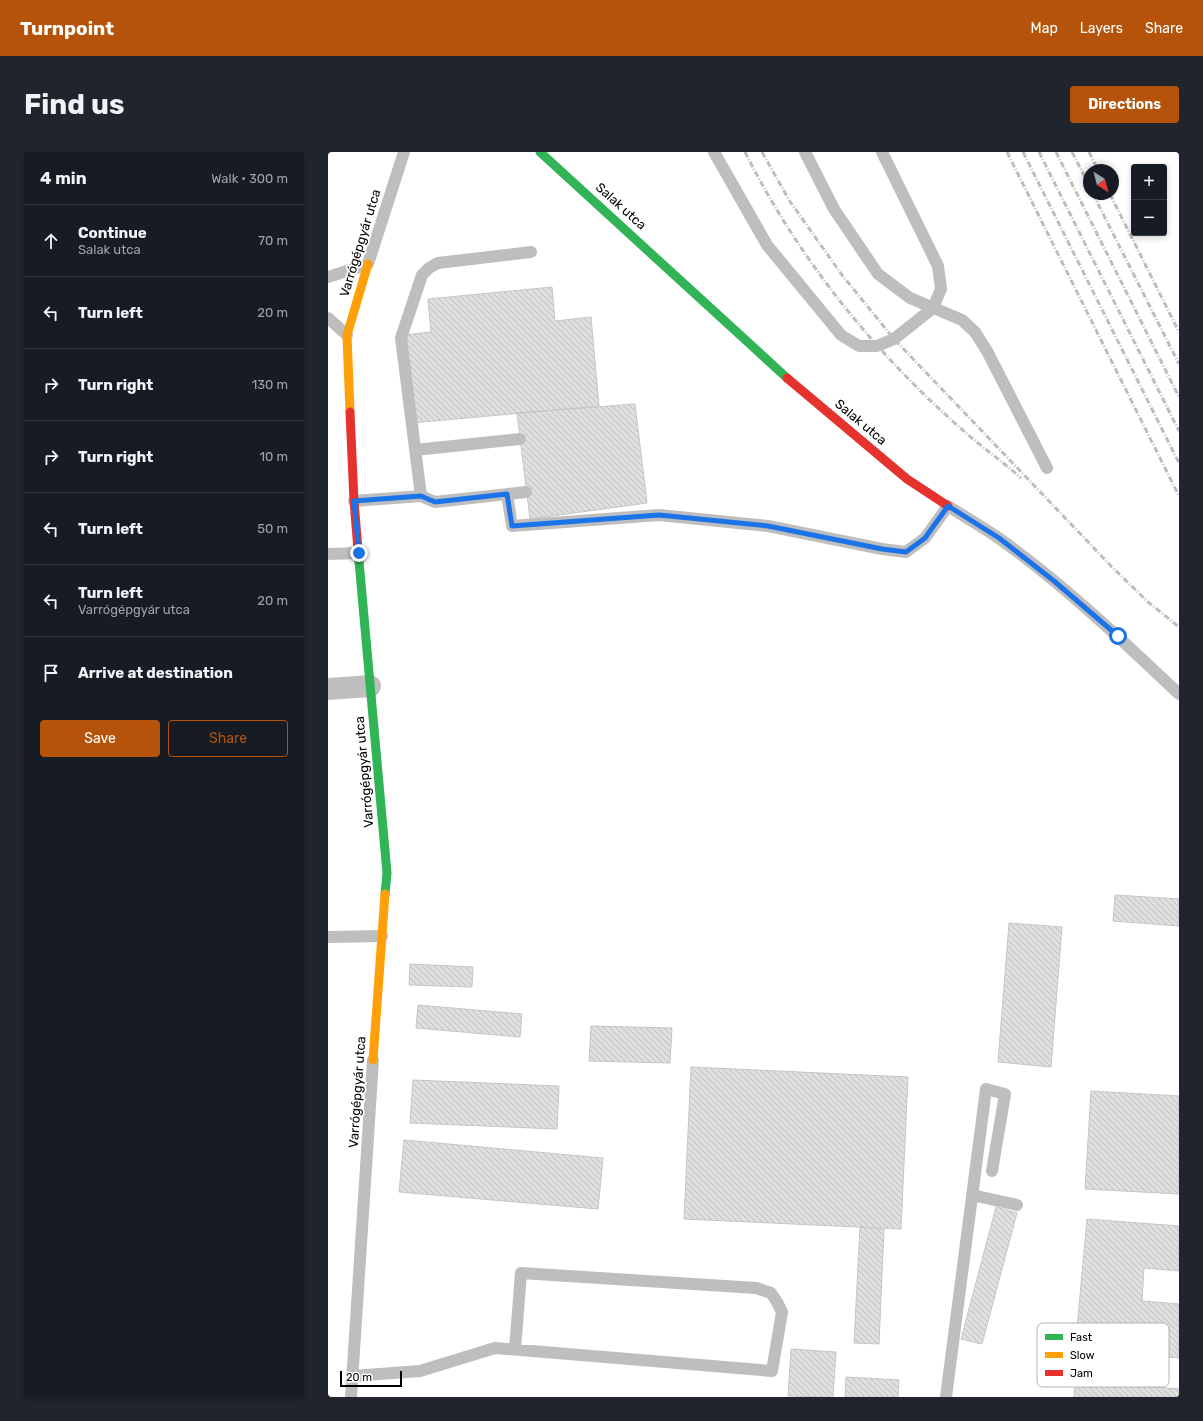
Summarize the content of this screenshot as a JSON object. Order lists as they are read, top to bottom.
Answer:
{
  "streets": {
    "street": ["Salak utca", "Varrógépgyár utca"]
  },
  "legend": ["Fast", "Slow", "Jam"],
  "scale_bar": "20 m",
  "north": "bottom right",
  "page": {
    "header": "Turnpoint",
    "nav": ["Map", "Layers", "Share"],
    "buttons": [
      "Directions",
      ["Save", "Share"]
    ],
    "title": "Find us",
    "heading": ["4 min", "Walk · 300 m"],
    "map_buttons": ["+", "−"],
    "list": [
      ["Continue", "Salak utca", "70 m"],
      ["Turn left", "20 m"],
      ["Turn right", "130 m"],
      ["Turn right", "10 m"],
      ["Turn left", "50 m"],
      ["Turn left", "Varrógépgyár utca", "20 m"],
      "Arrive at destination"
    ],
    "scale": "20 m"
  }
}
